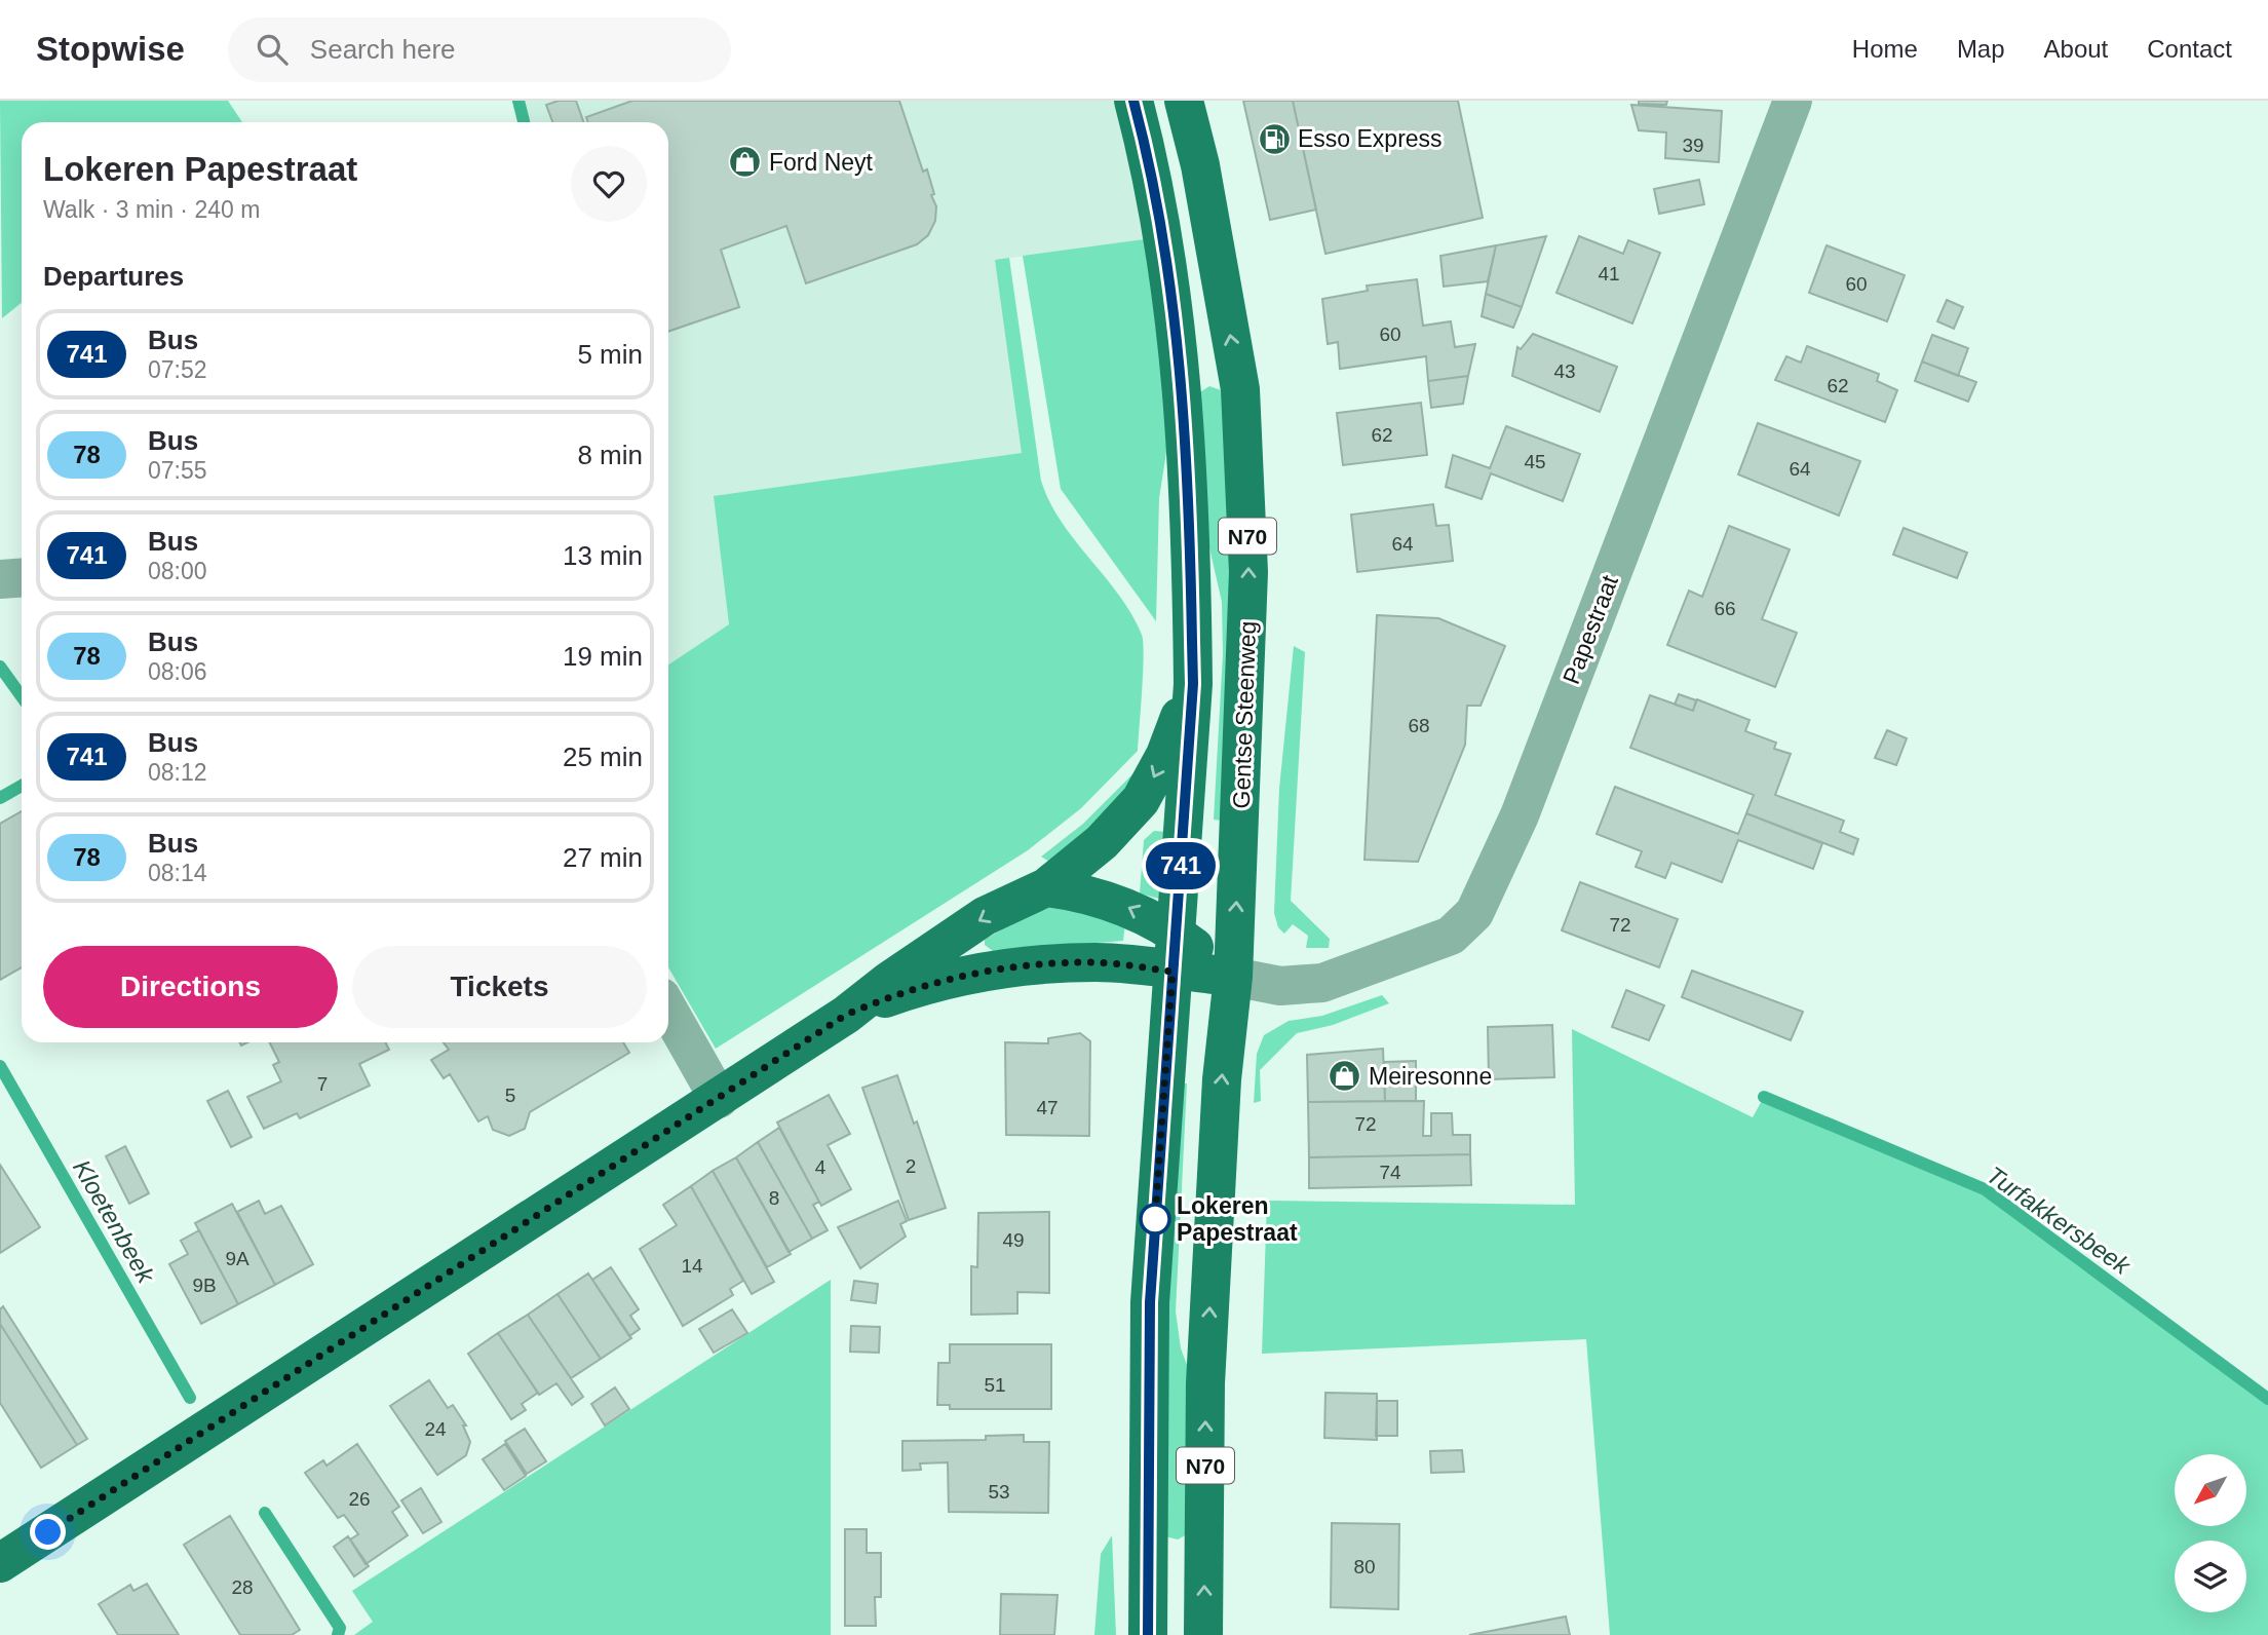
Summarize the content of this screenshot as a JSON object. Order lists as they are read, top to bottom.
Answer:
{
  "streets": {
    "main road": ["N70", "Gentse Steenweg"],
    "street": ["Papestraat"]
  },
  "crossings": [
    ["Papestraat", "Gentse Steenweg"]
  ],
  "water": ["Turfakkersbeek", "Kloetenbeek"],
  "places": {
    "fuel station": ["Esso Express"],
    "shop": ["Ford Neyt", "Meiresonne"],
    "other": ["Lokeren Papestraat"]
  },
  "lines": ["bus line 741"],
  "house_numbers": [
    "39",
    "41",
    "60",
    "60",
    "43",
    "62",
    "62",
    "45",
    "64",
    "64",
    "66",
    "68",
    "72",
    "7",
    "5",
    "47",
    "72",
    "2",
    "4",
    "74",
    "8",
    "49",
    "9A",
    "14",
    "9B",
    "51",
    "24",
    "53",
    "26",
    "80",
    "28"
  ],
  "north": "bottom left",
  "page": {
    "header": "Stopwise",
    "search": "Search here",
    "nav": [
      "Home",
      "Map",
      "About",
      "Contact"
    ],
    "on_map": "741",
    "heading": [
      ["Lokeren Papestraat", "Walk · 3 min · 240 m"],
      "Departures"
    ],
    "list": [
      {
        "mark": "741",
        "name": "Bus",
        "note": "07:52",
        "value": "5 min"
      },
      {
        "mark": "78",
        "name": "Bus",
        "note": "07:55",
        "value": "8 min"
      },
      {
        "mark": "741",
        "name": "Bus",
        "note": "08:00",
        "value": "13 min"
      },
      {
        "mark": "78",
        "name": "Bus",
        "note": "08:06",
        "value": "19 min"
      },
      {
        "mark": "741",
        "name": "Bus",
        "note": "08:12",
        "value": "25 min"
      },
      {
        "mark": "78",
        "name": "Bus",
        "note": "08:14",
        "value": "27 min"
      }
    ],
    "buttons": ["Directions", "Tickets"]
  }
}
